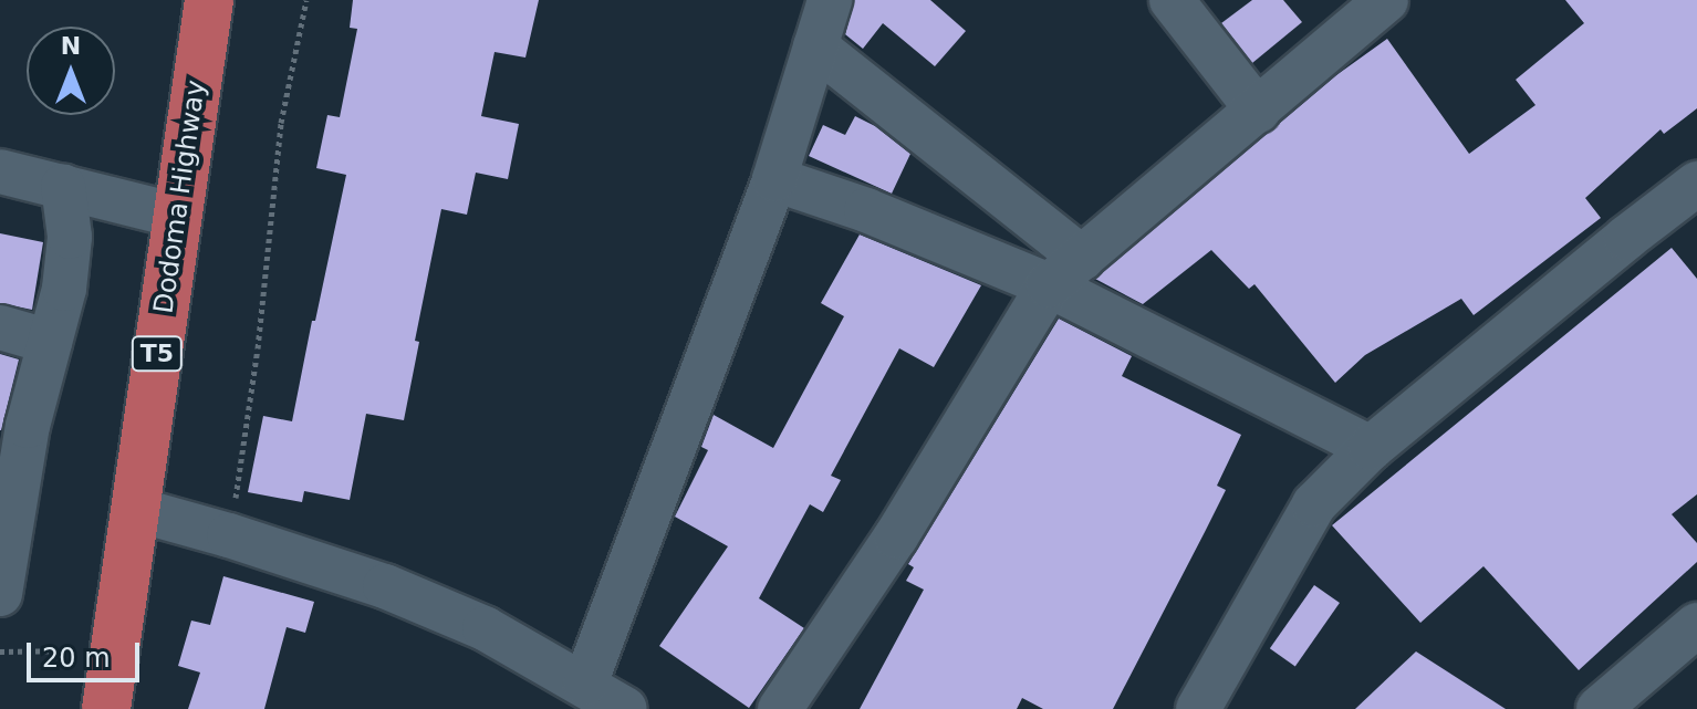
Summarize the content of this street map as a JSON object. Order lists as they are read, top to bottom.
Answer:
{
  "streets": {
    "highway": ["Dodoma Highway", "T5"]
  },
  "scale_bar": "20 m",
  "north": "top"
}
